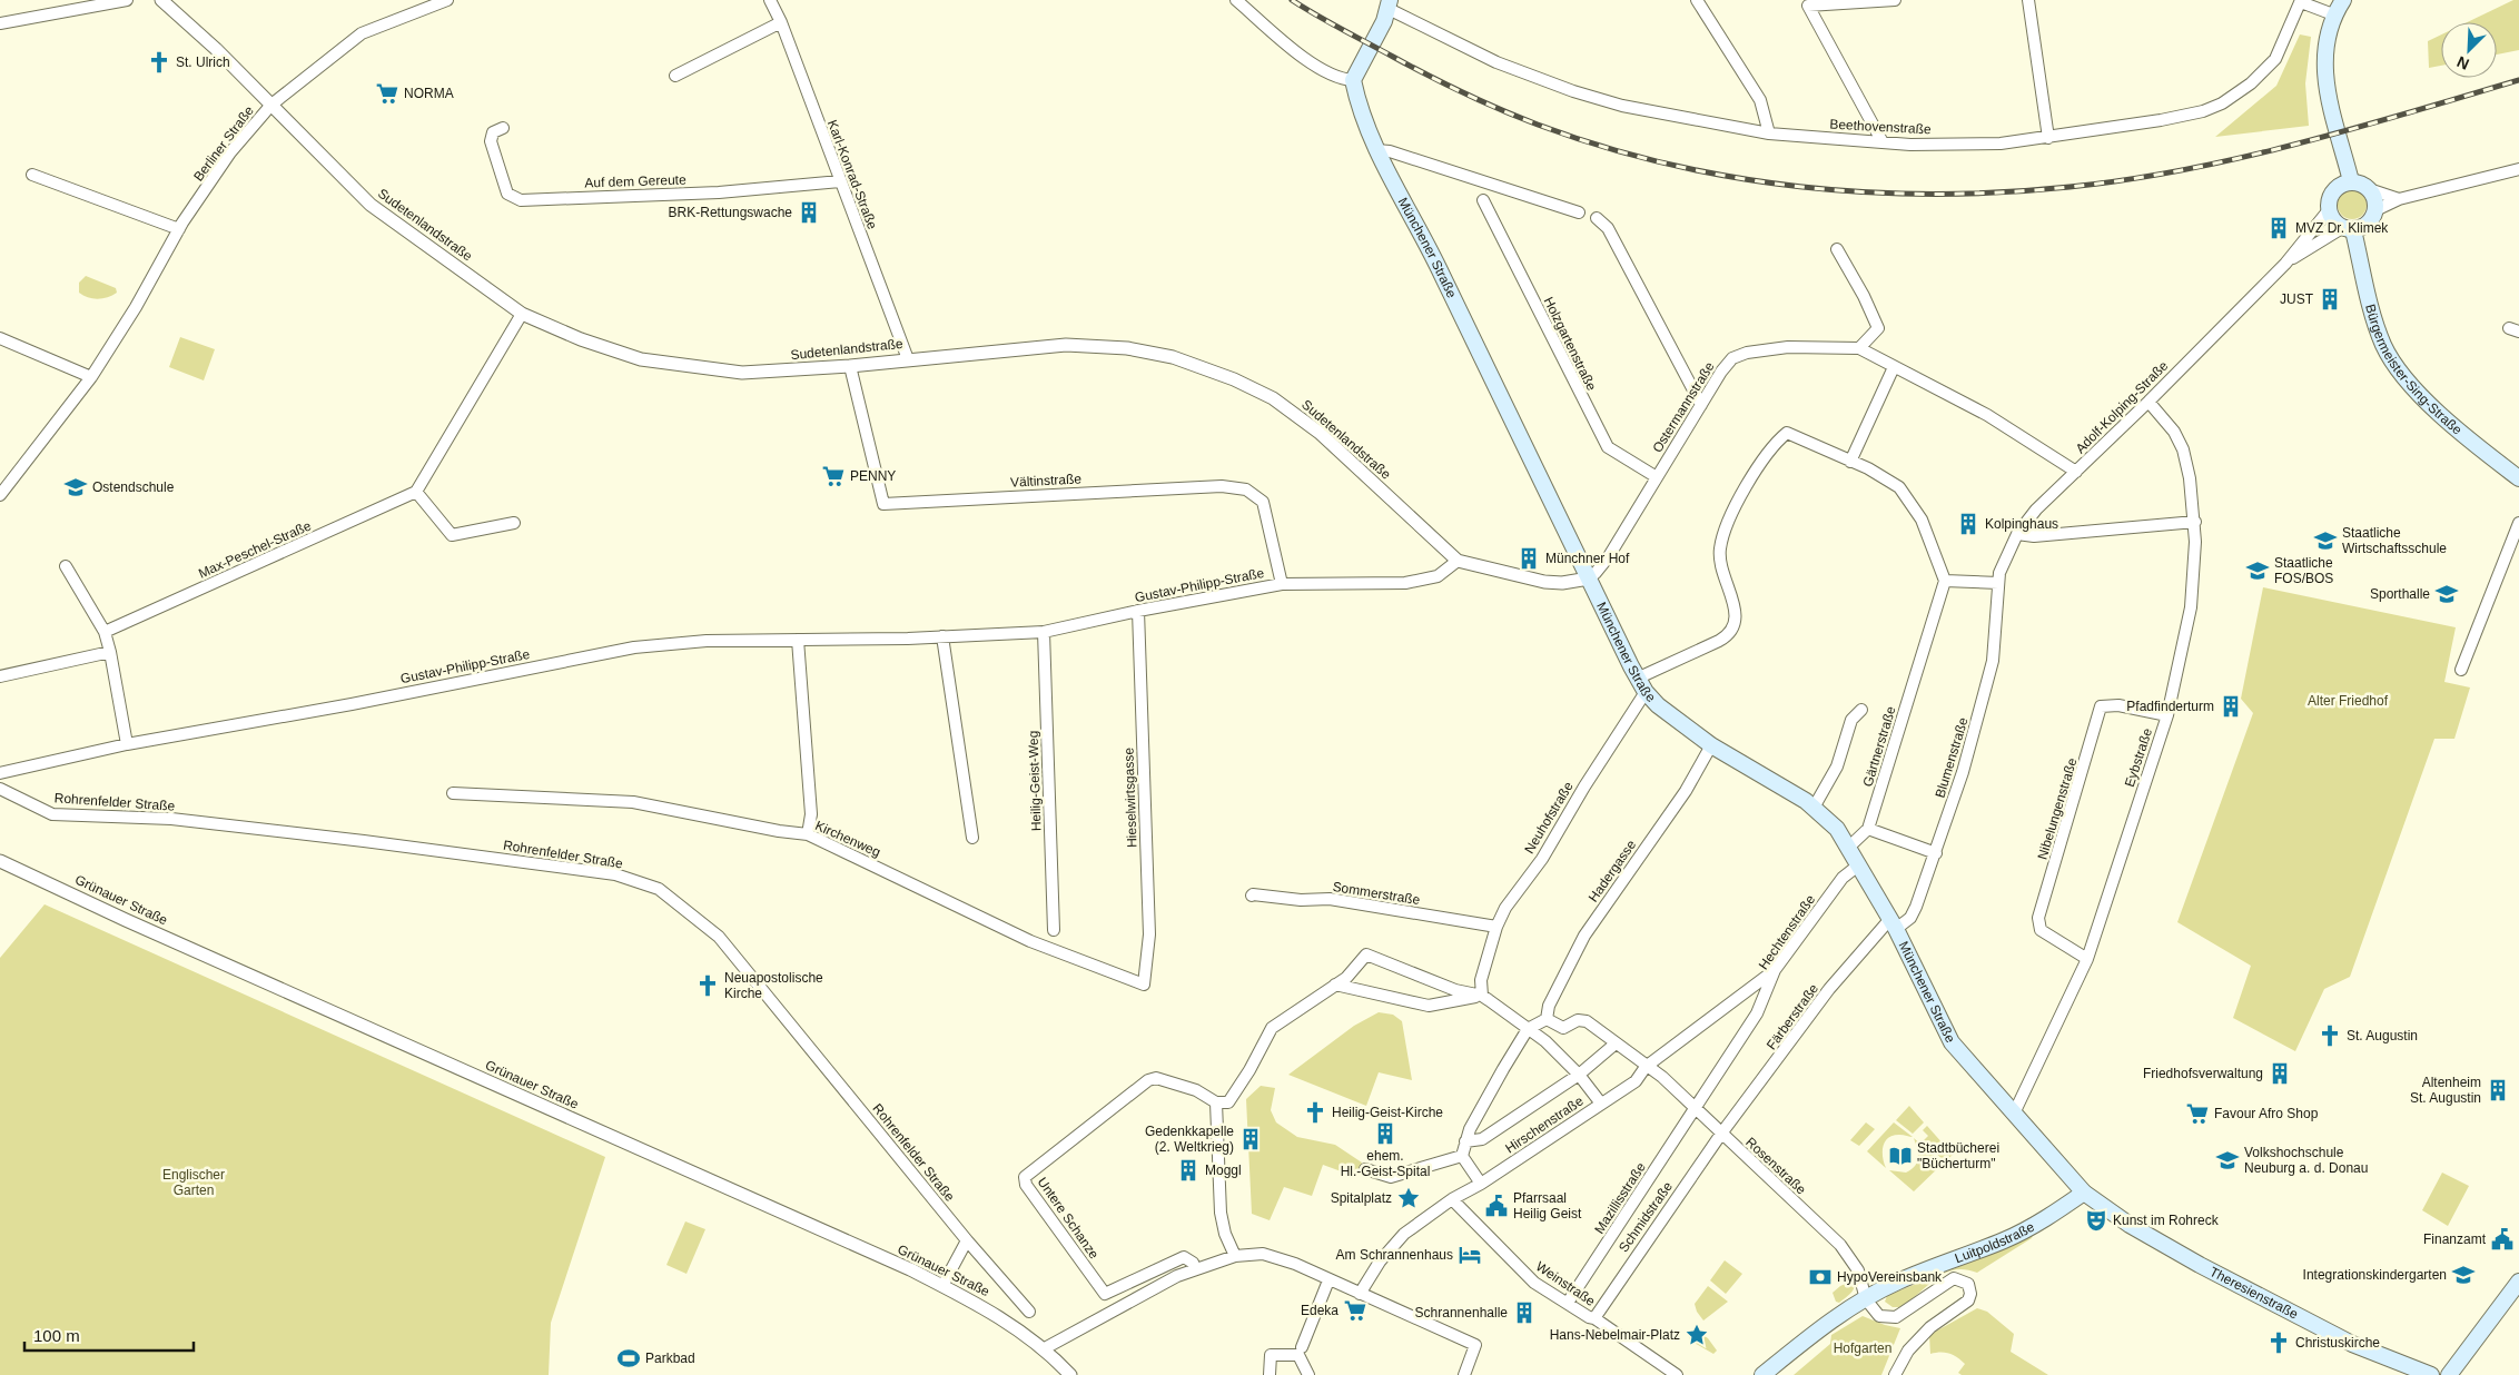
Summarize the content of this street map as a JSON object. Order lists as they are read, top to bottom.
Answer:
{
  "streets": {
    "main road": [
      "Münchener Straße",
      "Bürgermeister-Sing-Straße",
      "Luitpoldstraße",
      "Theresienstraße"
    ],
    "street": [
      "Beethovenstraße",
      "Berliner Straße",
      "Karl-Konrad-Straße",
      "Auf dem Gereute",
      "Sudetenlandstraße",
      "Holzgartenstraße",
      "Ostermannstraße",
      "Adolf-Kolping-Straße",
      "Vältinstraße",
      "Max-Peschel-Straße",
      "Gustav-Philipp-Straße",
      "Gärtnerstraße",
      "Blumenstraße",
      "Eybstraße",
      "Heilig-Geist-Weg",
      "Hieselwirtsgasse",
      "Rohrenfelder Straße",
      "Nibelungenstraße",
      "Neuhofstraße",
      "Kirchenweg",
      "Hadergasse",
      "Sommerstraße",
      "Grünauer Straße",
      "Hechtenstraße",
      "Färberstraße",
      "Hirschenstraße",
      "Rosenstraße",
      "Mazillisstraße",
      "Schmidstraße",
      "Untere Schanze",
      "Weinstraße"
    ]
  },
  "crossings": [
    ["Berliner Straße", "Sudetenlandstraße"],
    ["Karl-Konrad-Straße", "Auf dem Gereute"],
    ["Karl-Konrad-Straße", "Sudetenlandstraße"],
    ["Sudetenlandstraße", "Münchener Straße"],
    ["Sudetenlandstraße", "Ostermannstraße"],
    ["Sudetenlandstraße", "Vältinstraße"],
    ["Sudetenlandstraße", "Gustav-Philipp-Straße"],
    ["Münchener Straße", "Ostermannstraße"],
    ["Münchener Straße", "Gärtnerstraße"],
    ["Münchener Straße", "Blumenstraße"],
    ["Münchener Straße", "Eybstraße"],
    ["Münchener Straße", "Neuhofstraße"],
    ["Münchener Straße", "Hadergasse"],
    ["Münchener Straße", "Hechtenstraße"],
    ["Münchener Straße", "Färberstraße"],
    ["Münchener Straße", "Luitpoldstraße"],
    ["Münchener Straße", "Theresienstraße"],
    ["Holzgartenstraße", "Ostermannstraße"],
    ["Bürgermeister-Sing-Straße", "Adolf-Kolping-Straße"],
    ["Ostermannstraße", "Adolf-Kolping-Straße"],
    ["Adolf-Kolping-Straße", "Blumenstraße"],
    ["Adolf-Kolping-Straße", "Eybstraße"],
    ["Vältinstraße", "Gustav-Philipp-Straße"],
    ["Gustav-Philipp-Straße", "Heilig-Geist-Weg"],
    ["Gustav-Philipp-Straße", "Hieselwirtsgasse"],
    ["Blumenstraße", "Färberstraße"],
    ["Eybstraße", "Nibelungenstraße"],
    ["Hieselwirtsgasse", "Kirchenweg"],
    ["Neuhofstraße", "Sommerstraße"],
    ["Hadergasse", "Rosenstraße"],
    ["Hechtenstraße", "Hirschenstraße"],
    ["Hechtenstraße", "Rosenstraße"],
    ["Hechtenstraße", "Mazillisstraße"],
    ["Färberstraße", "Rosenstraße"],
    ["Färberstraße", "Schmidstraße"],
    ["Hirschenstraße", "Rosenstraße"],
    ["Hirschenstraße", "Weinstraße"],
    ["Rosenstraße", "Mazillisstraße"],
    ["Rosenstraße", "Schmidstraße"],
    ["Rosenstraße", "Luitpoldstraße"],
    ["Mazillisstraße", "Weinstraße"],
    ["Schmidstraße", "Weinstraße"],
    ["Luitpoldstraße", "Theresienstraße"]
  ],
  "parks": ["Alter Friedhof", "Englischer Garten", "Hofgarten"],
  "places": {
    "church": [
      "St. Ulrich",
      "Neuapostolische Kirche",
      "St. Augustin",
      "Heilig-Geist-Kirche",
      "Christuskirche"
    ],
    "supermarket": [
      "NORMA",
      "PENNY",
      "Favour Afro Shop",
      "Edeka"
    ],
    "building": [
      "BRK-Rettungswache",
      "MVZ Dr. Klimek",
      "JUST",
      "Kolpinghaus",
      "Münchner Hof",
      "Pfadfinderturm",
      "Friedhofsverwaltung",
      "Altenheim St. Augustin",
      "ehem. Hl.-Geist-Spital",
      "Gedenkkapelle (2. Weltkrieg)",
      "Moggl",
      "Schrannenhalle"
    ],
    "school or university": [
      "Ostendschule",
      "Staatliche Wirtschaftsschule",
      "Staatliche FOS/BOS",
      "Sporthalle",
      "Volkshochschule Neuburg a. d. Donau",
      "Integrationskindergarten"
    ],
    "library": ["Stadtbücherei \"Bücherturm\""],
    "place": ["Spitalplatz", "Hans-Nebelmair-Platz"],
    "public building": ["Pfarrsaal Heilig Geist", "Finanzamt"],
    "theatre": ["Kunst im Rohreck"],
    "hotel": ["Am Schrannenhaus"],
    "bank": ["HypoVereinsbank"],
    "sports": ["Parkbad"]
  },
  "scale_bar": "100 m",
  "north": "bottom left"
}
